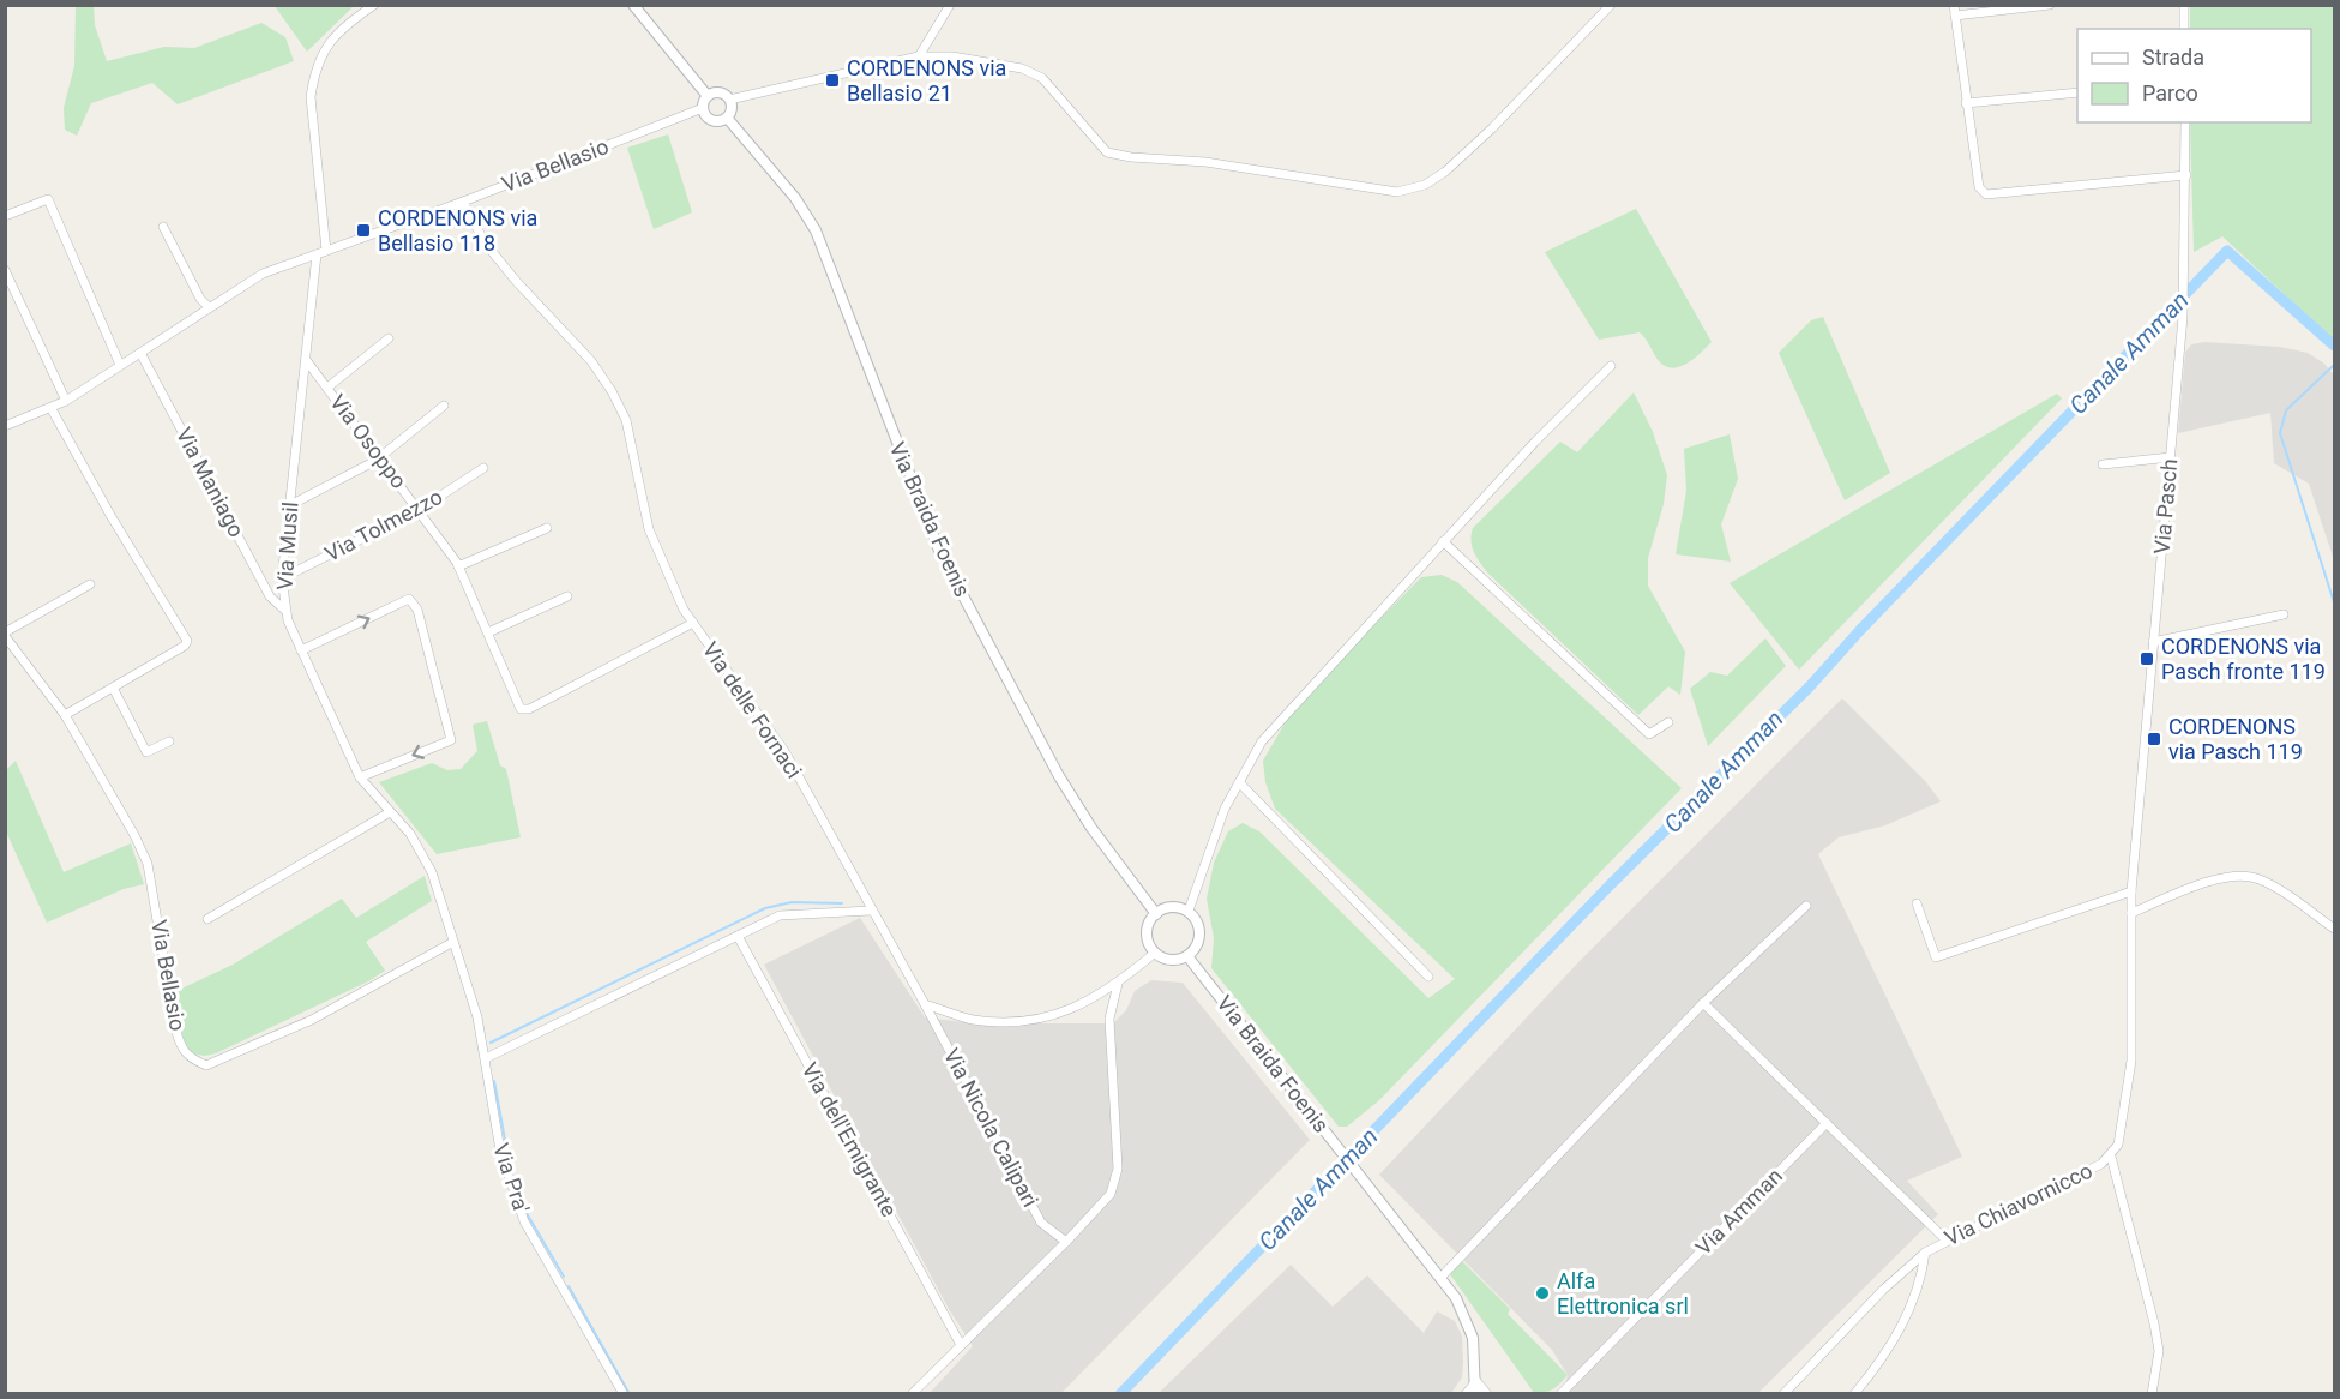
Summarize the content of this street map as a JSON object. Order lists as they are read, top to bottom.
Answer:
{
  "streets": {
    "street": [
      "Via Bellasio",
      "Via Osoppo",
      "Via Maniago",
      "Via Pasch",
      "Via Braida Foenis",
      "Via Tolmezzo",
      "Via Musil",
      "Via delle Fornaci",
      "Via Nicola Calipari",
      "Via dell'Emigrante",
      "Via Pra'",
      "Via Chiavornicco",
      "Via Amman"
    ]
  },
  "crossings": [
    ["Via Bellasio", "Via Maniago"],
    ["Via Bellasio", "Via Braida Foenis"],
    ["Via Bellasio", "Via Musil"],
    ["Via Bellasio", "Via delle Fornaci"],
    ["Via Bellasio", "Via Pra'"],
    ["Via Osoppo", "Via Tolmezzo"],
    ["Via Osoppo", "Via Musil"],
    ["Via Osoppo", "Via delle Fornaci"],
    ["Via Maniago", "Via Musil"],
    ["Via Pasch", "Via Chiavornicco"],
    ["Via Tolmezzo", "Via Musil"],
    ["Via Musil", "Via Pra'"],
    ["Via delle Fornaci", "Via Nicola Calipari"]
  ],
  "water": ["Canale Amman"],
  "places": {
    "transit": [
      "CORDENONS via Bellasio 21",
      "CORDENONS via Bellasio 118",
      "CORDENONS via Pasch fronte 119",
      "CORDENONS via Pasch 119"
    ],
    "other": ["Alfa Elettronica srl"]
  },
  "legend": ["Strada", "Parco"]
}
